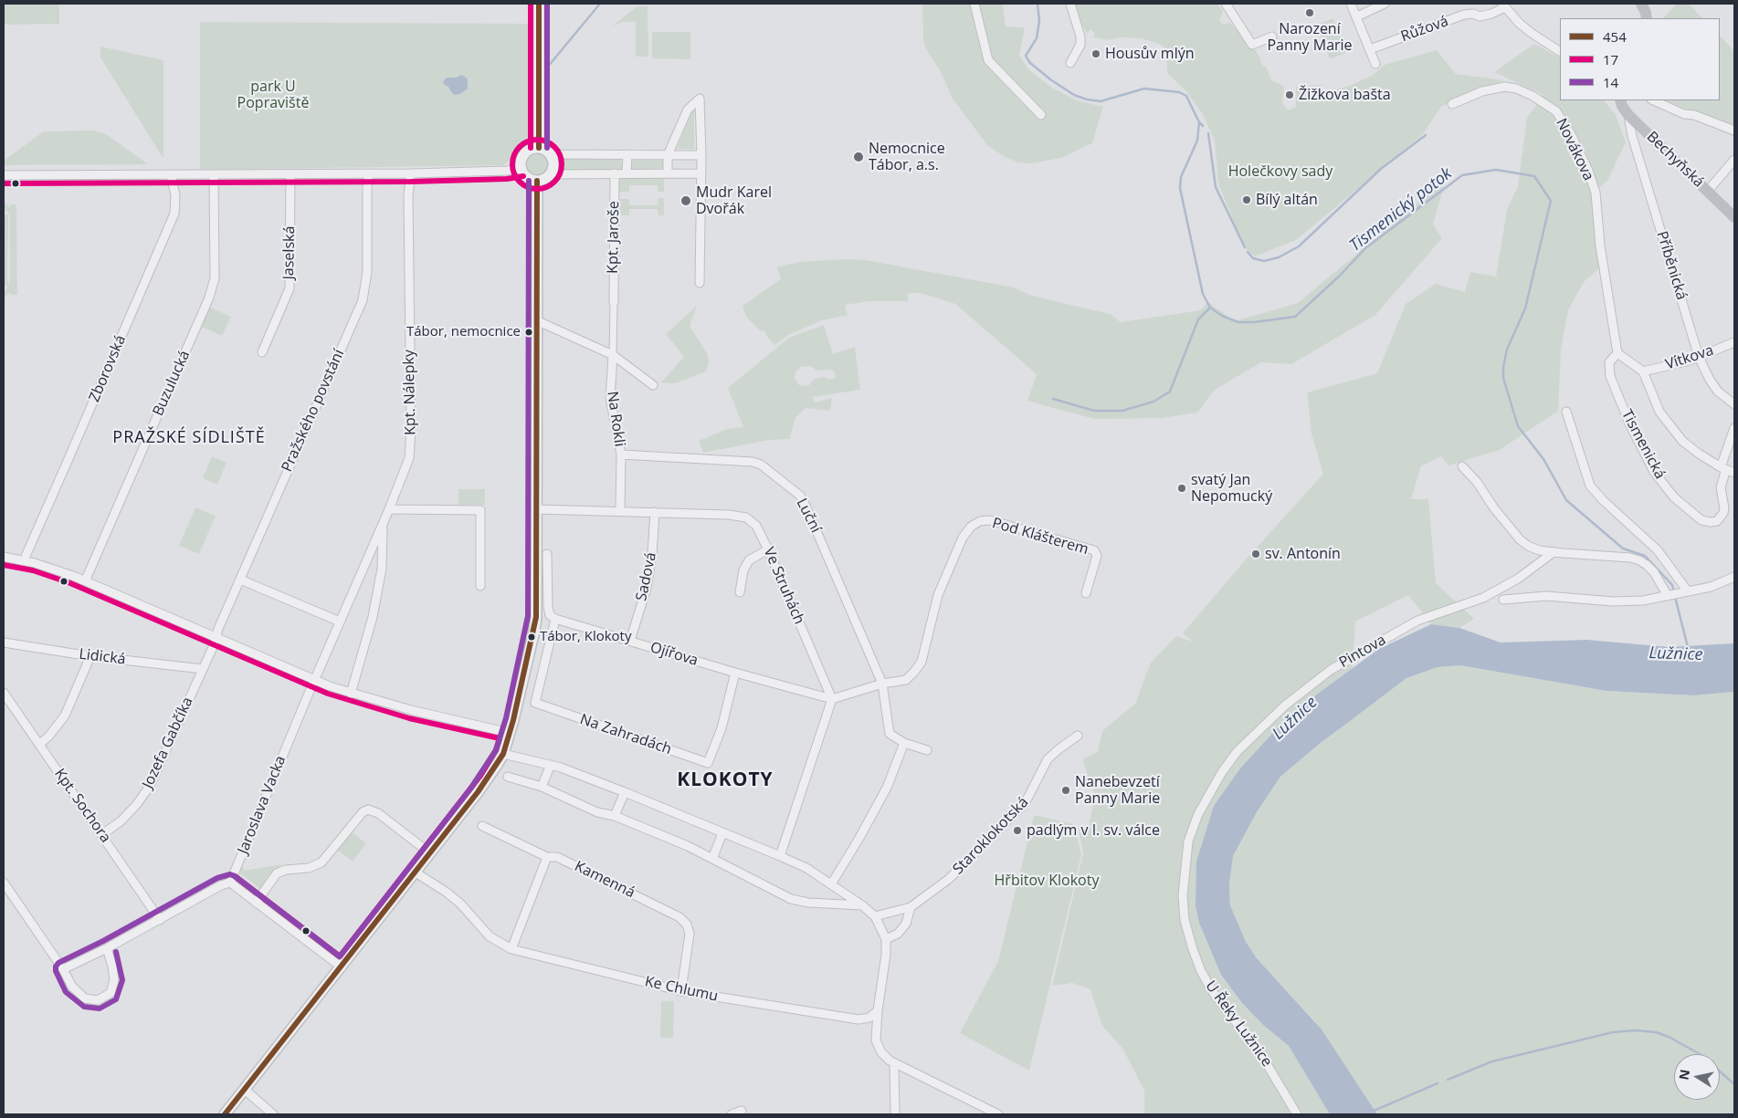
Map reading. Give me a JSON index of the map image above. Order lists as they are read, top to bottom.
{
  "streets": {
    "main road": ["Bechyňská"],
    "street": [
      "Růžová",
      "Novákova",
      "Kpt. Jaroše",
      "Jaselská",
      "Příběnická",
      "Vítkova",
      "Zborovská",
      "Buzulucká",
      "Kpt. Nálepky",
      "Pražského povstání",
      "Na Rokli",
      "Tismenická",
      "Luční",
      "Pod Klášterem",
      "Sadová",
      "Ve Struhách",
      "Pintova",
      "Ojířova",
      "Lidická",
      "Na Zahradách",
      "Jozefa Gabčíka",
      "Jaroslava Vacka",
      "Kpt. Sochora",
      "Staroklokotská",
      "Kamenná",
      "Ke Chlumu",
      "U Řeky Lužnice"
    ]
  },
  "crossings": [
    ["Novákova", "Tismenická"],
    ["Bechyňská", "Příběnická"],
    ["Příběnická", "Vítkova"],
    ["Kpt. Nálepky", "Jaroslava Vacka"],
    ["Pražského povstání", "Jozefa Gabčíka"],
    ["Na Rokli", "Luční"],
    ["Na Rokli", "Ve Struhách"],
    ["Luční", "Pod Klášterem"],
    ["Pod Klášterem", "Ve Struhách"],
    ["Pod Klášterem", "Ojířova"],
    ["Sadová", "Ve Struhách"],
    ["Sadová", "Ojířova"],
    ["Ve Struhách", "Ojířova"],
    ["Pintova", "U Řeky Lužnice"],
    ["Ojířova", "Na Zahradách"],
    ["Lidická", "Jozefa Gabčíka"],
    ["Jozefa Gabčíka", "Kpt. Sochora"],
    ["Kamenná", "Ke Chlumu"]
  ],
  "districts": ["PRAŽSKÉ SÍDLIŠTĚ", "KLOKOTY"],
  "water": ["Tismenický potok", "Lužnice"],
  "parks": ["park U Popraviště", "Holečkovy sady", "Hřbitov Klokoty"],
  "places": [
    "Narození Panny Marie",
    "Housův mlýn",
    "Žižkova bašta",
    "Nemocnice Tábor, a.s.",
    "Bílý altán",
    "Mudr Karel Dvořák",
    "Tábor, nemocnice",
    "svatý Jan Nepomucký",
    "sv. Antonín",
    "Tábor, Klokoty",
    "Nanebevzetí Panny Marie",
    "padlým v I. sv. válce"
  ],
  "lines": ["transit line 454", "transit line 17", "transit line 14"],
  "legend": ["454", "17", "14"],
  "north": "left"
}
